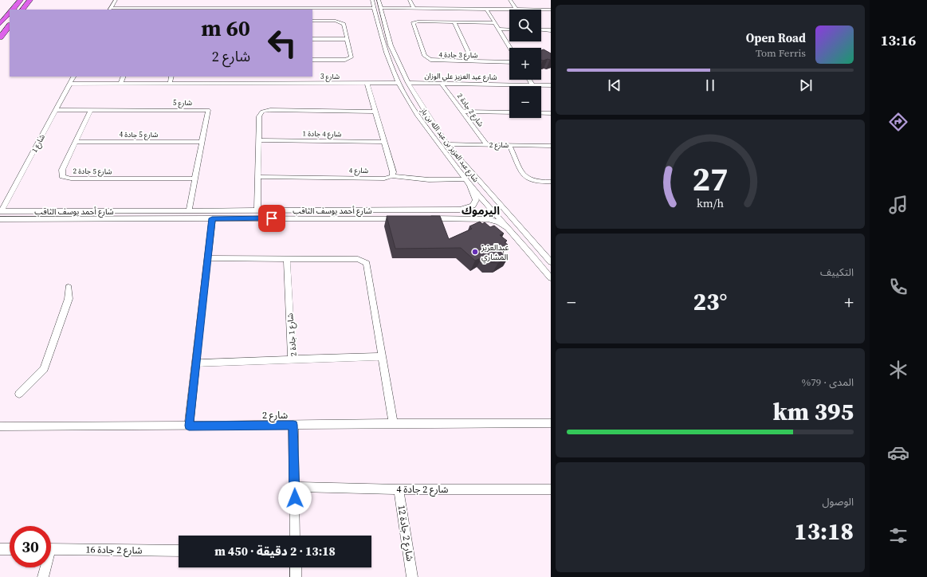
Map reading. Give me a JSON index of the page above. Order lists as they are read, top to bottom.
{
  "streets": {
    "street": [
      "شارع 3 جادة 4",
      "شارع 3",
      "شارع عبد العزيز علي الوزان",
      "شارع 5",
      "شارع 2 جادة 2",
      "شارع 4 جادة 1",
      "شارع 5 جادة 4",
      "شارع 1",
      "شارع عبد العزيز بن عبد الله بن باز",
      "شارع 2",
      "شارع 4",
      "شارع 5 جادة 2",
      "شارع أحمد يوسف الثاقب",
      "شارع 1 جادة 2",
      "شارع 2 جادة 4",
      "شارع 2 جادة 12",
      "شارع 2 جادة 16"
    ]
  },
  "crossings": [
    ["شارع 3", "شارع 1"],
    ["شارع 3", "شارع عبد العزيز بن عبد الله بن باز"],
    ["شارع عبد العزيز علي الوزان", "شارع 2 جادة 2"],
    ["شارع عبد العزيز علي الوزان", "شارع عبد العزيز بن عبد الله بن باز"],
    ["شارع 5", "شارع 5 جادة 4"],
    ["شارع 5", "شارع 1"],
    ["شارع 5", "شارع 5 جادة 2"],
    ["شارع 5", "شارع أحمد يوسف الثاقب"],
    ["شارع 2 جادة 2", "شارع 2"],
    ["شارع 5 جادة 4", "شارع 5 جادة 2"],
    ["شارع 1", "شارع أحمد يوسف الثاقب"],
    ["شارع عبد العزيز بن عبد الله بن باز", "شارع 2"],
    ["شارع عبد العزيز بن عبد الله بن باز", "شارع 4"],
    ["شارع عبد العزيز بن عبد الله بن باز", "شارع أحمد يوسف الثاقب"],
    ["شارع 4", "شارع أحمد يوسف الثاقب"],
    ["شارع 2 جادة 4", "شارع 2 جادة 12"]
  ],
  "districts": ["اليرموك"],
  "places": ["عبدالعزيز المشاري"],
  "page": {
    "tabs": "13:16",
    "map_buttons": ["+", "−"],
    "turn": ["60 m", "شارع 2"],
    "song": ["Open Road", "Tom Ferris"],
    "tile": [
      "التكييف",
      ["المدى · 79%", "395 km"],
      ["الوصول", "13:18"]
    ],
    "heat": ["−", "23°", "+"],
    "limit": "30",
    "trip": "13:18 · 2 دقيقة · 450 m",
    "gauge": ["27", "km/h"]
  }
}
